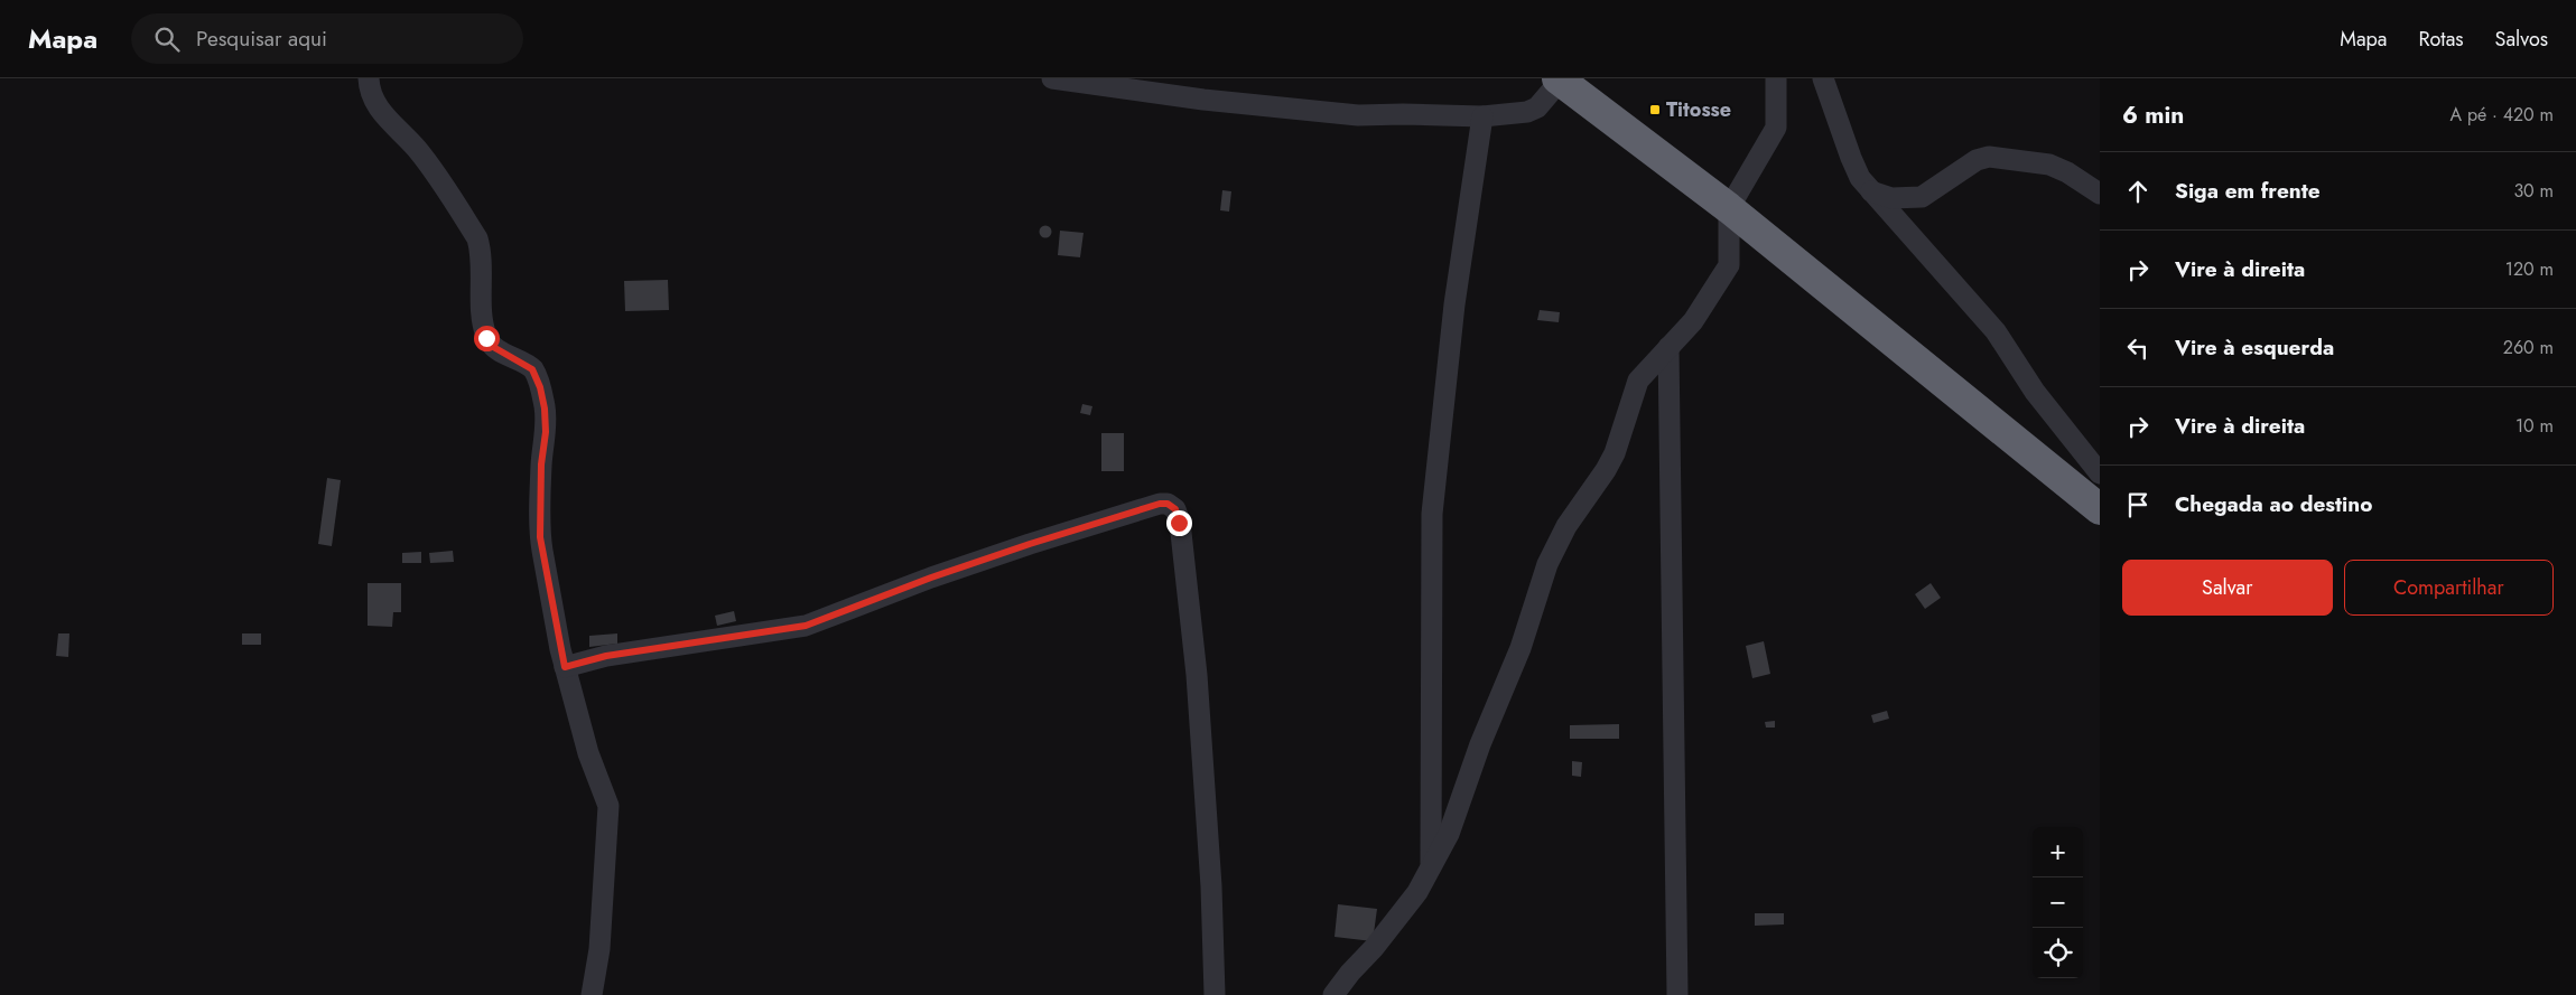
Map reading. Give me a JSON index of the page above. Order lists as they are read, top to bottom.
{
  "places": {
    "transit": ["Titosse"]
  },
  "page": {
    "header": "Mapa",
    "search": "Pesquisar aqui",
    "nav": ["Mapa", "Rotas", "Salvos"],
    "heading": ["6 min", "A pé · 420 m"],
    "list": [
      ["Siga em frente", "30 m"],
      ["Vire à direita", "120 m"],
      ["Vire à esquerda", "260 m"],
      ["Vire à direita", "10 m"],
      "Chegada ao destino"
    ],
    "buttons": ["Salvar", "Compartilhar"],
    "map_buttons": ["+", "−"]
  }
}
